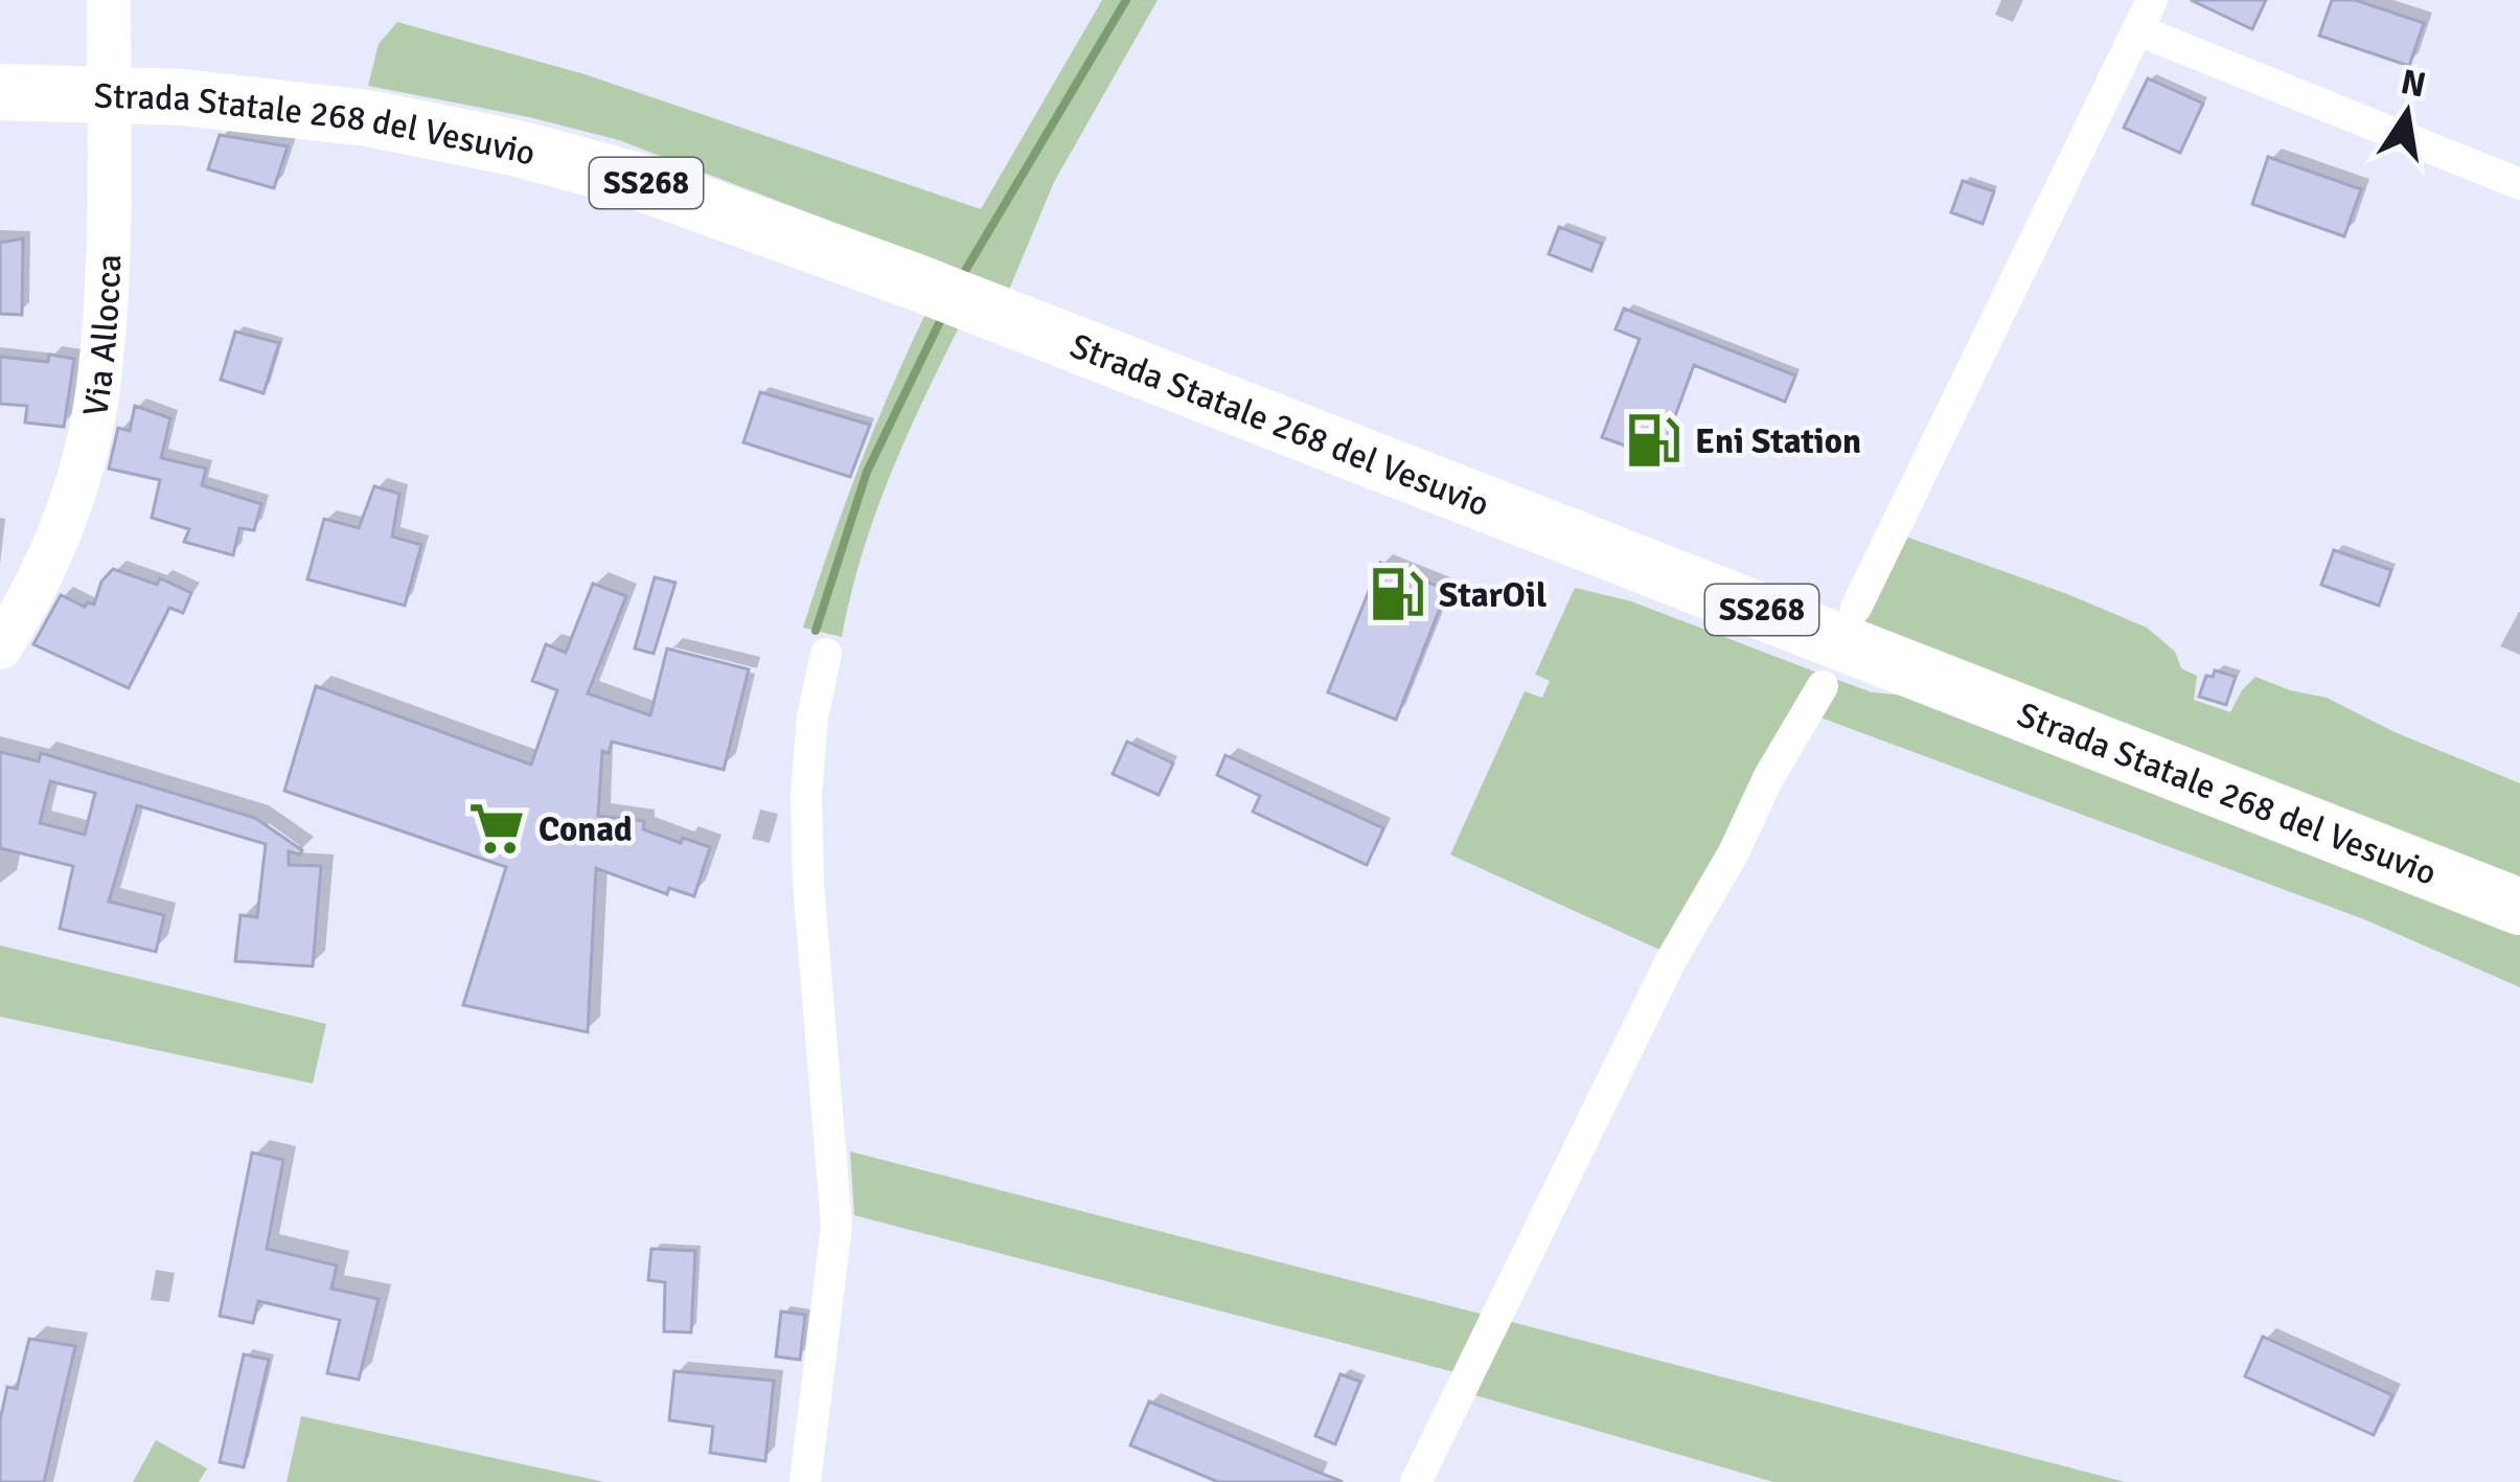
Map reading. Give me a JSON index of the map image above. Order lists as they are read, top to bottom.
{
  "streets": {
    "highway": ["Strada Statale 268 del Vesuvio", "SS268"],
    "street": ["Via Allocca"]
  },
  "places": {
    "fuel station": ["Eni Station", "StarOil"],
    "supermarket": ["Conad"]
  },
  "north": "top"
}
